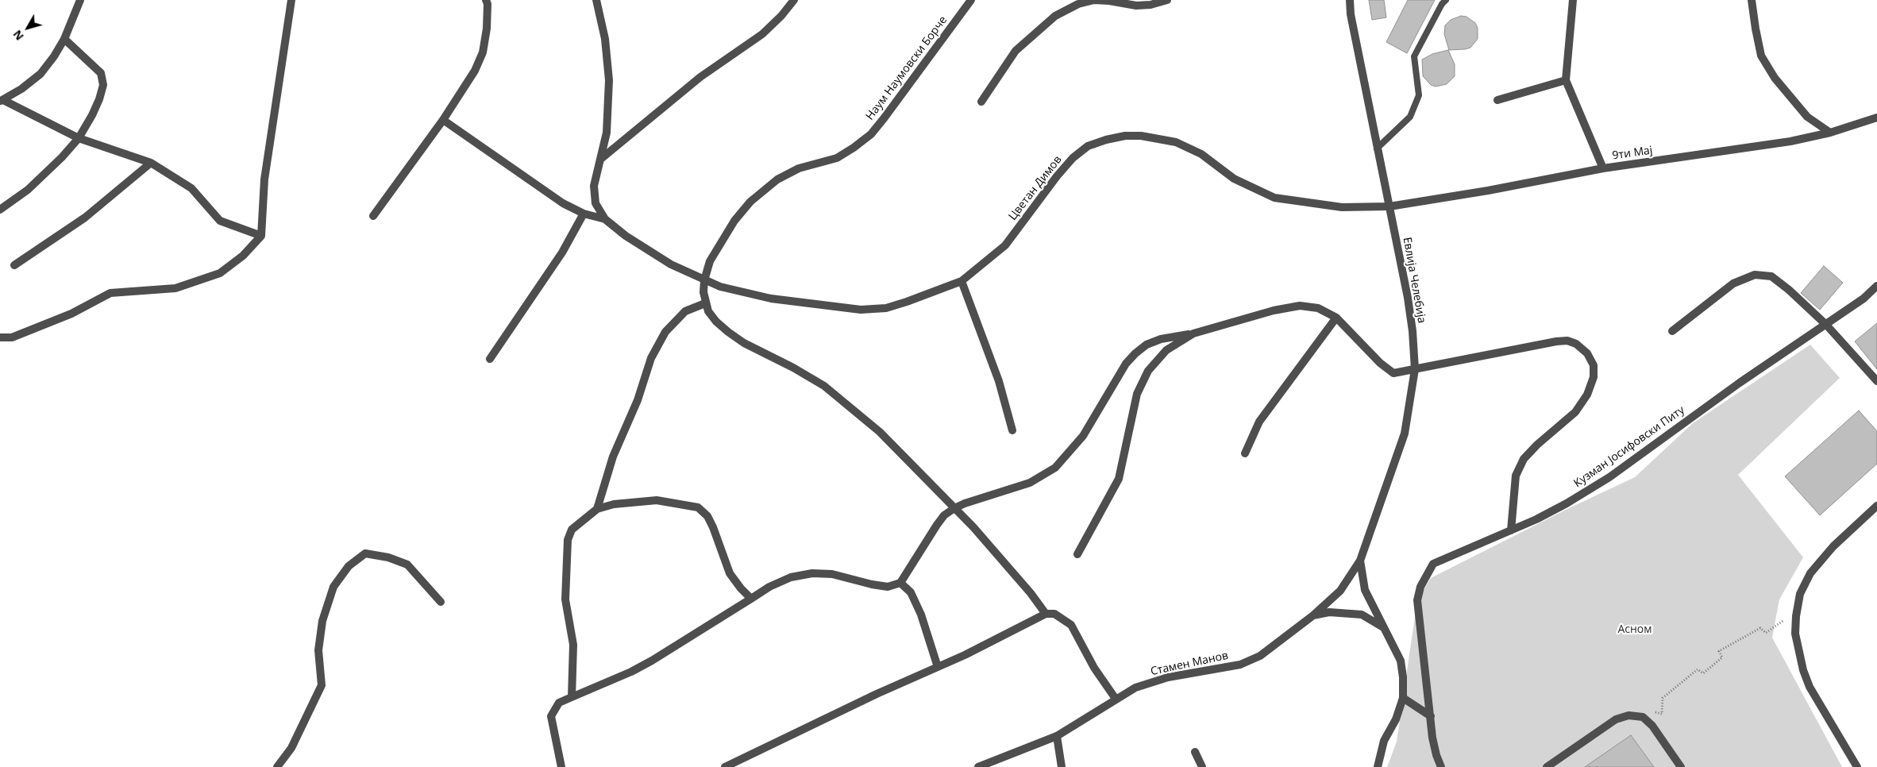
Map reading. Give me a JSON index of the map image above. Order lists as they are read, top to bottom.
{
  "streets": {
    "street": [
      "Наум Наумовски Борче",
      "9ти Мај",
      "Цветан Димов",
      "Евлија Челебија",
      "Кузман Јосифовски Питу",
      "Стамен Манов"
    ]
  },
  "crossings": [
    ["Наум Наумовски Борче", "Цветан Димов"],
    ["9ти Мај", "Цветан Димов"],
    ["9ти Мај", "Евлија Челебија"],
    ["Цветан Димов", "Евлија Челебија"],
    ["Евлија Челебија", "Стамен Манов"]
  ],
  "parks": ["Асном"],
  "north": "bottom left"
}
